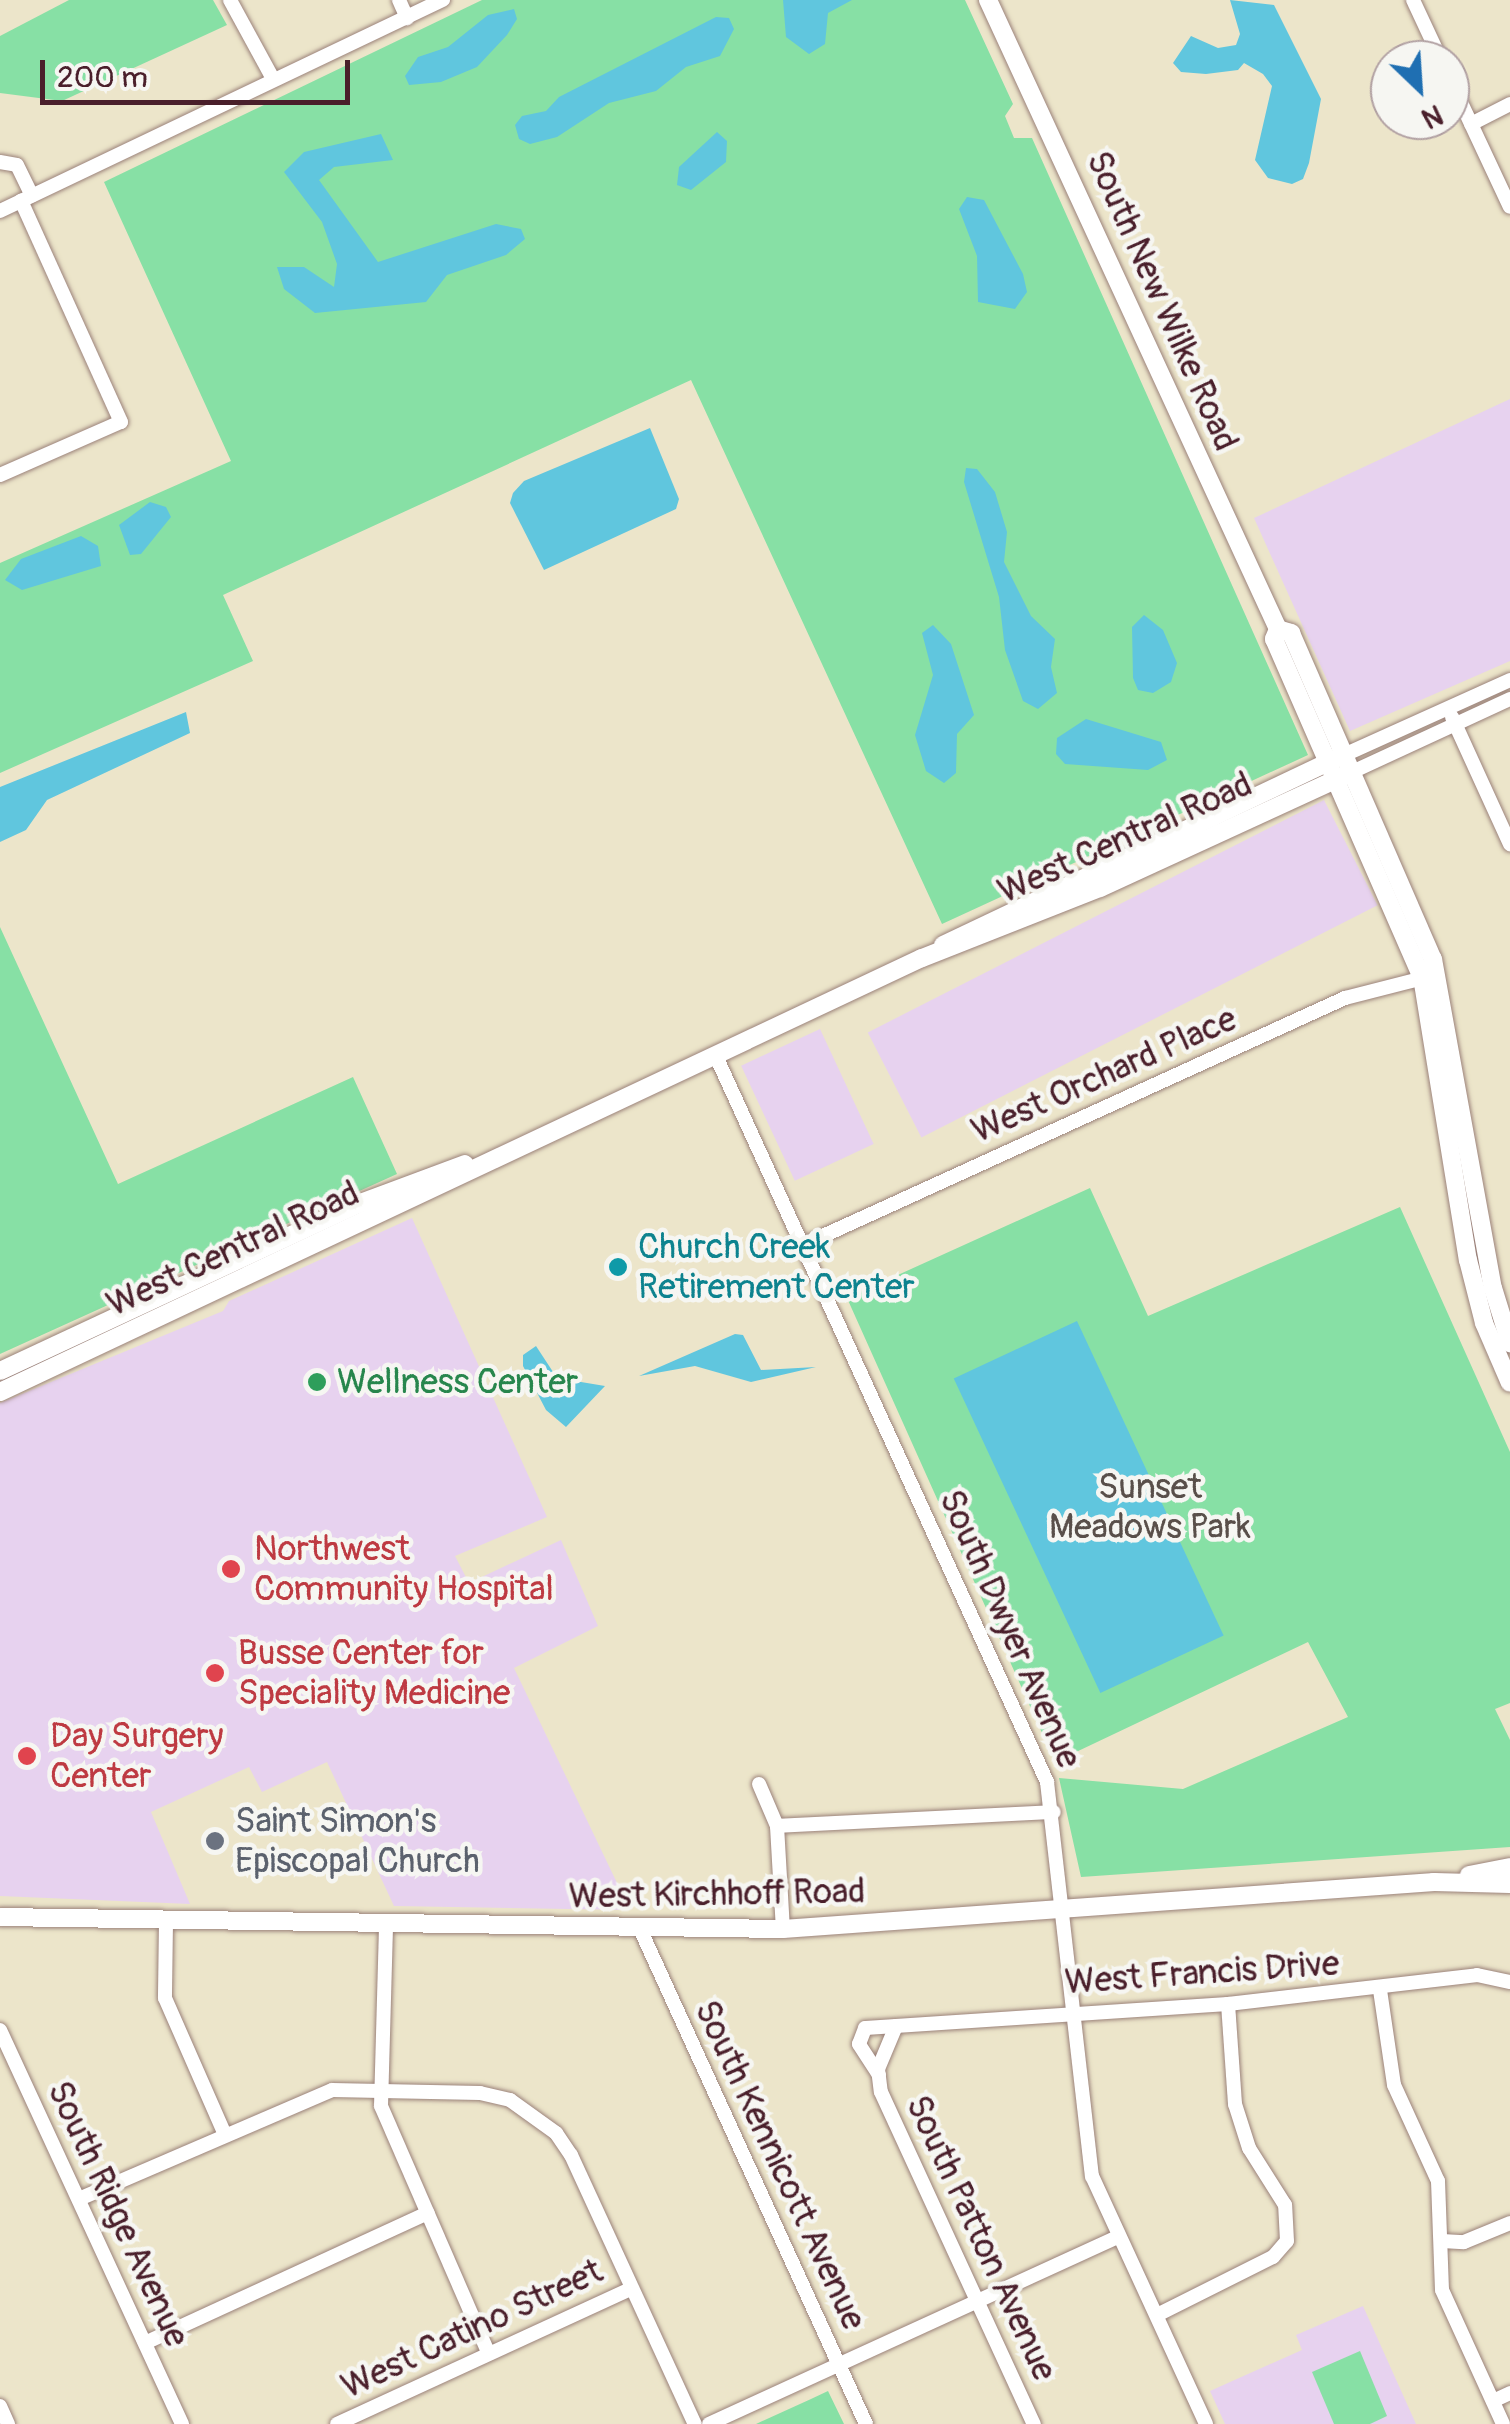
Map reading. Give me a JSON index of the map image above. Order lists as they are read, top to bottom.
{
  "streets": {
    "main road": ["South New Wilke Road", "West Central Road", "West Kirchhoff Road"],
    "street": [
      "West Orchard Place",
      "South Dwyer Avenue",
      "West Francis Drive",
      "South Kennicott Avenue",
      "South Ridge Avenue",
      "South Patton Avenue",
      "West Catino Street"
    ]
  },
  "crossings": [
    ["South New Wilke Road", "West Central Road"],
    ["South New Wilke Road", "West Orchard Place"],
    ["West Central Road", "South Dwyer Avenue"],
    ["West Orchard Place", "South Dwyer Avenue"],
    ["South Dwyer Avenue", "West Kirchhoff Road"],
    ["South Dwyer Avenue", "West Francis Drive"],
    ["West Kirchhoff Road", "South Kennicott Avenue"],
    ["West Francis Drive", "South Patton Avenue"]
  ],
  "parks": ["Sunset Meadows Park"],
  "places": [
    "Church Creek Retirement Center",
    "Wellness Center",
    "Northwest Community Hospital",
    "Busse Center for Speciality Medicine",
    "Day Surgery Center",
    "Saint Simon's Episcopal Church"
  ],
  "scale_bar": "200 m",
  "north": "bottom right"
}
